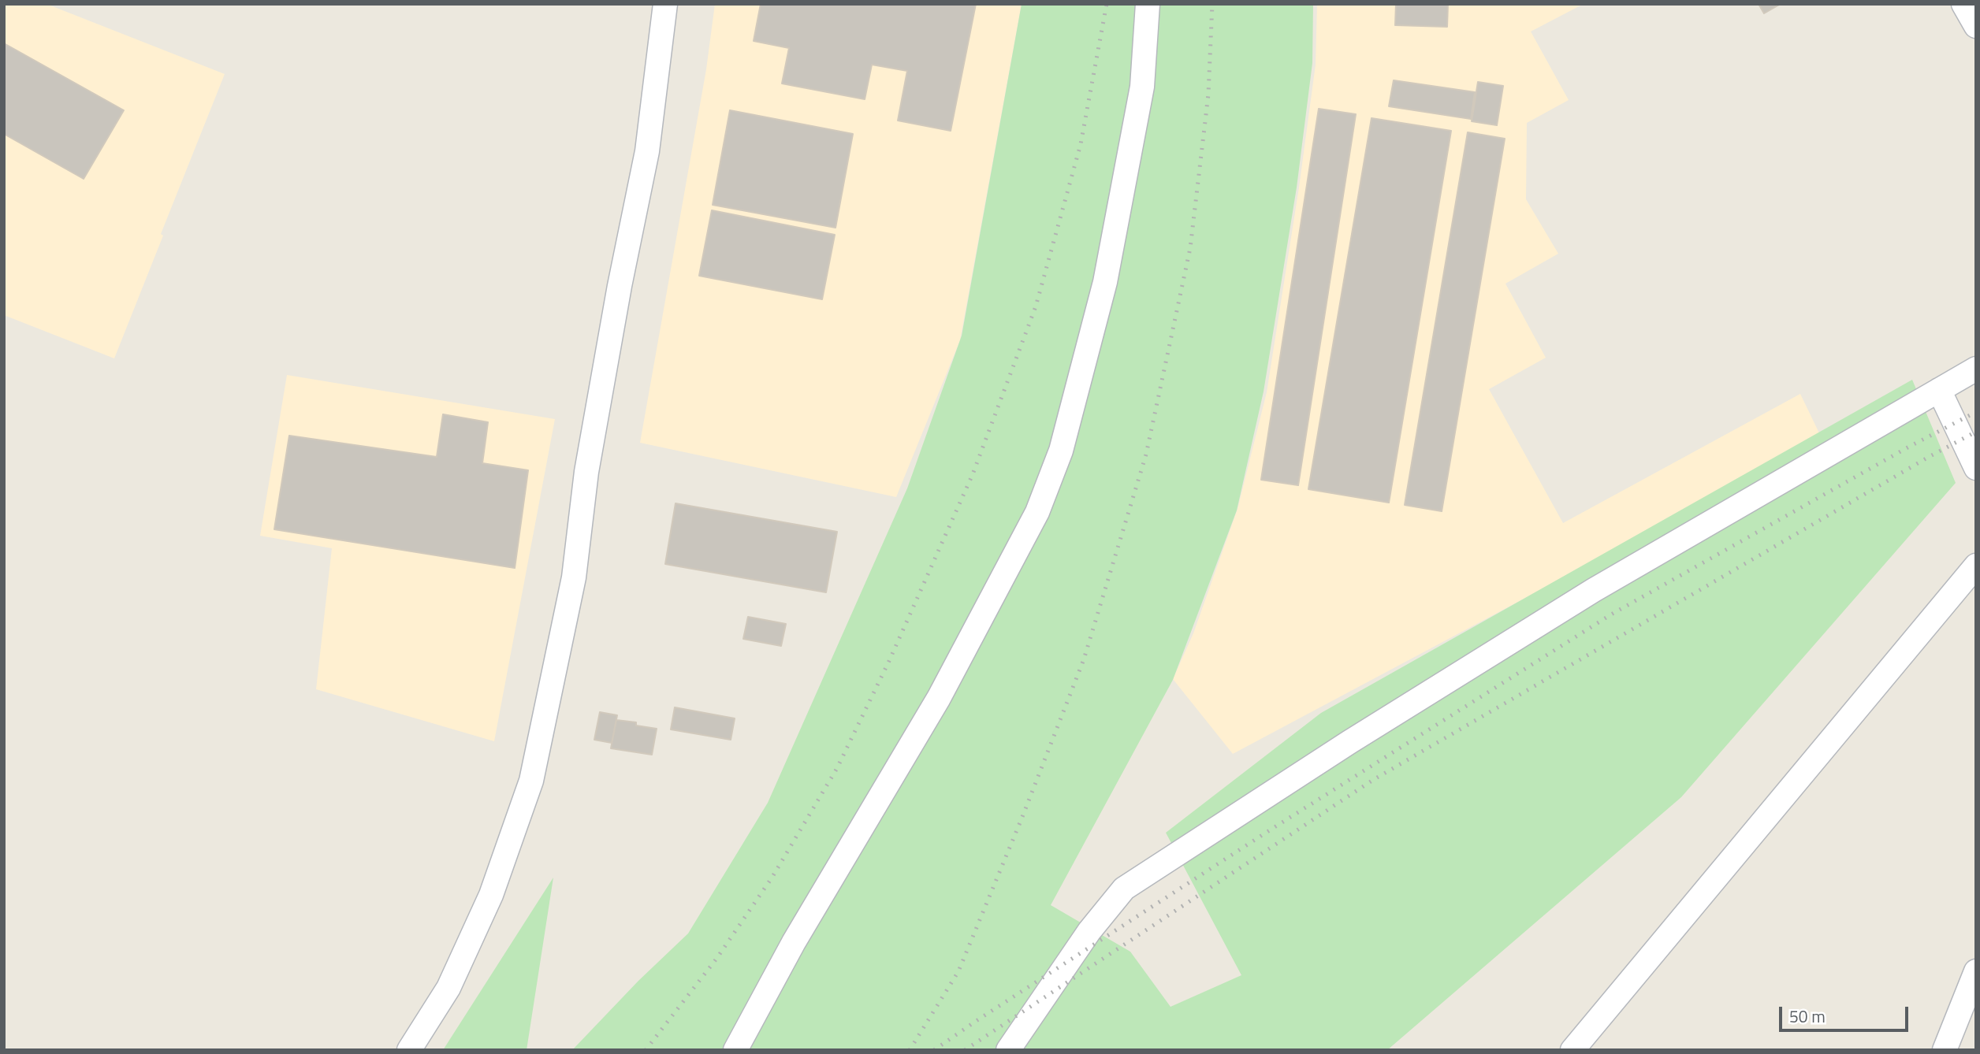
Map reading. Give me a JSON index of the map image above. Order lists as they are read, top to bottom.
{
  "scale_bar": "50 m"
}
